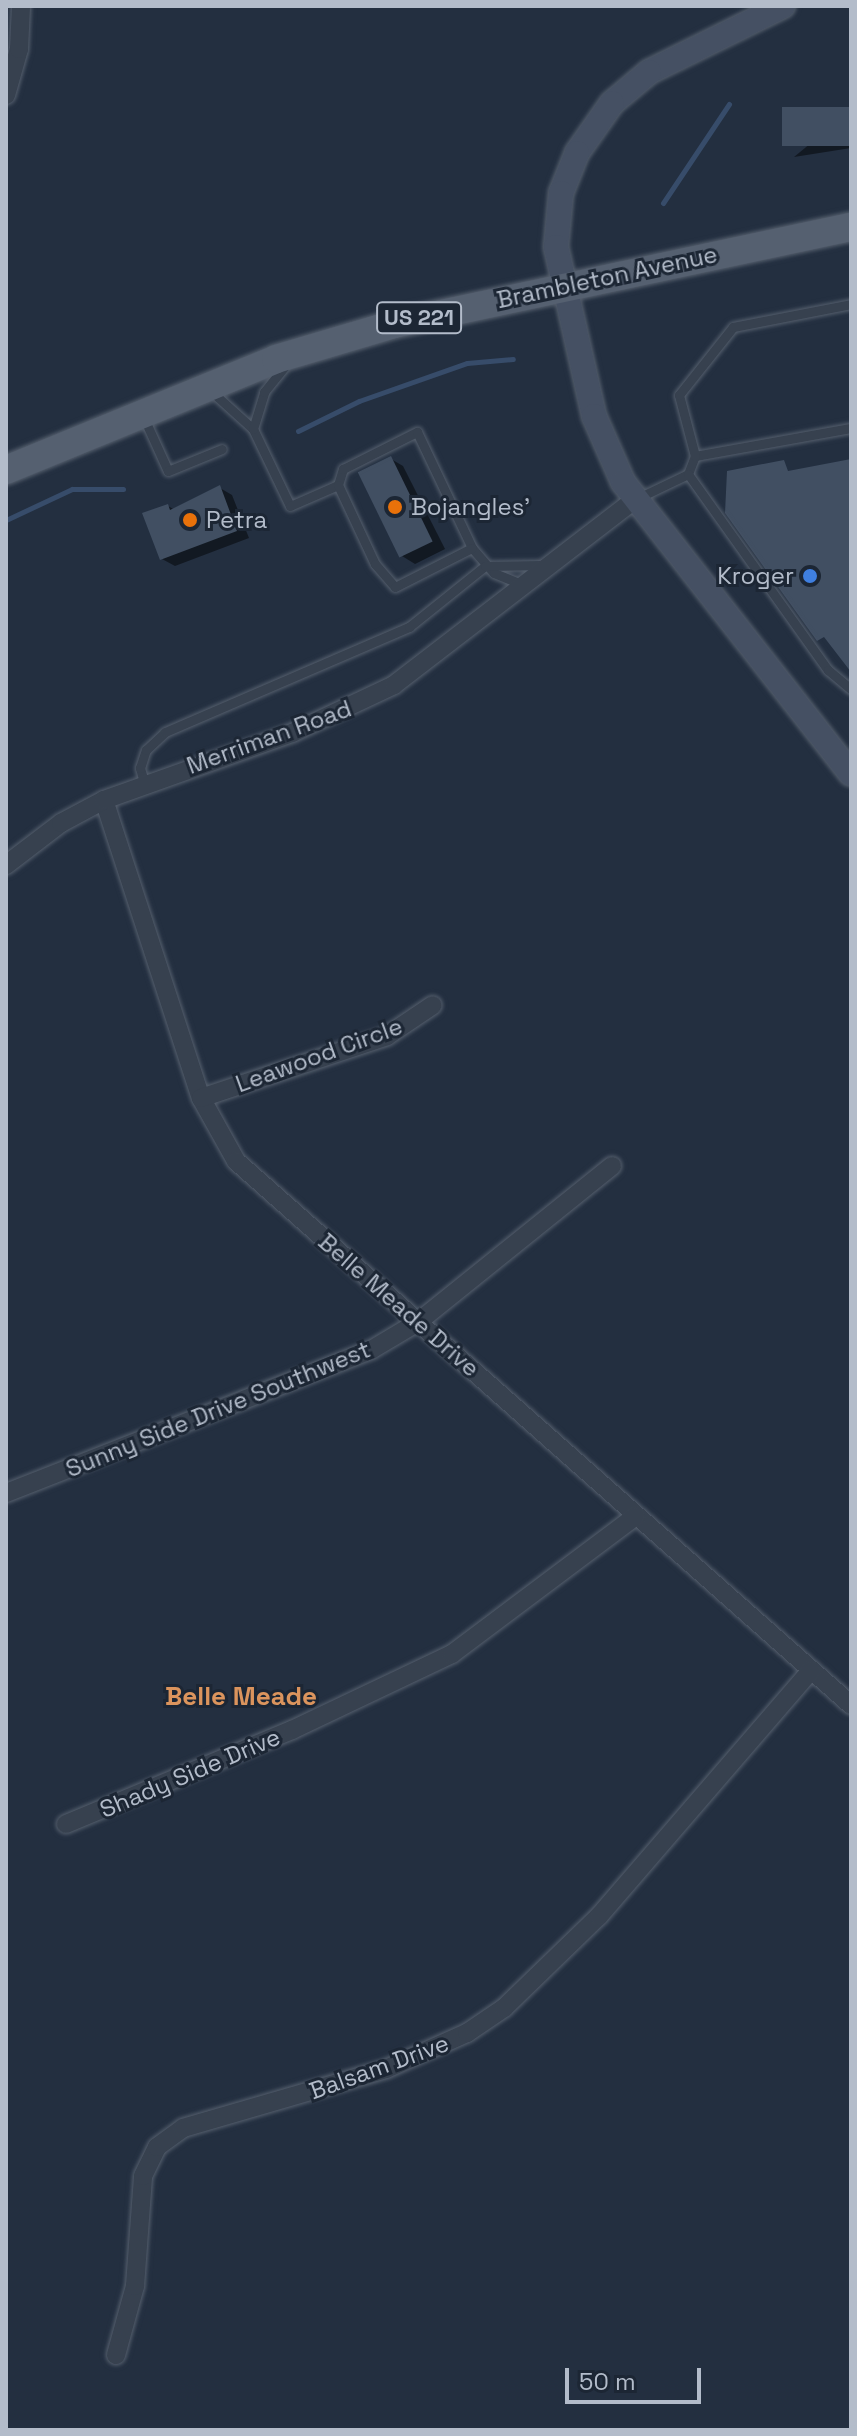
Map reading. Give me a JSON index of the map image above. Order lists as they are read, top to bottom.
{
  "streets": {
    "main road": ["Brambleton Avenue", "US 221"],
    "street": [
      "Merriman Road",
      "Leawood Circle",
      "Belle Meade Drive",
      "Sunny Side Drive Southwest",
      "Shady Side Drive",
      "Balsam Drive"
    ]
  },
  "crossings": [
    ["Merriman Road", "Belle Meade Drive"],
    ["Leawood Circle", "Belle Meade Drive"],
    ["Belle Meade Drive", "Sunny Side Drive Southwest"],
    ["Belle Meade Drive", "Shady Side Drive"],
    ["Belle Meade Drive", "Balsam Drive"]
  ],
  "districts": ["Belle Meade"],
  "places": ["Bojangles'", "Petra", "Kroger"],
  "scale_bar": "50 m"
}
